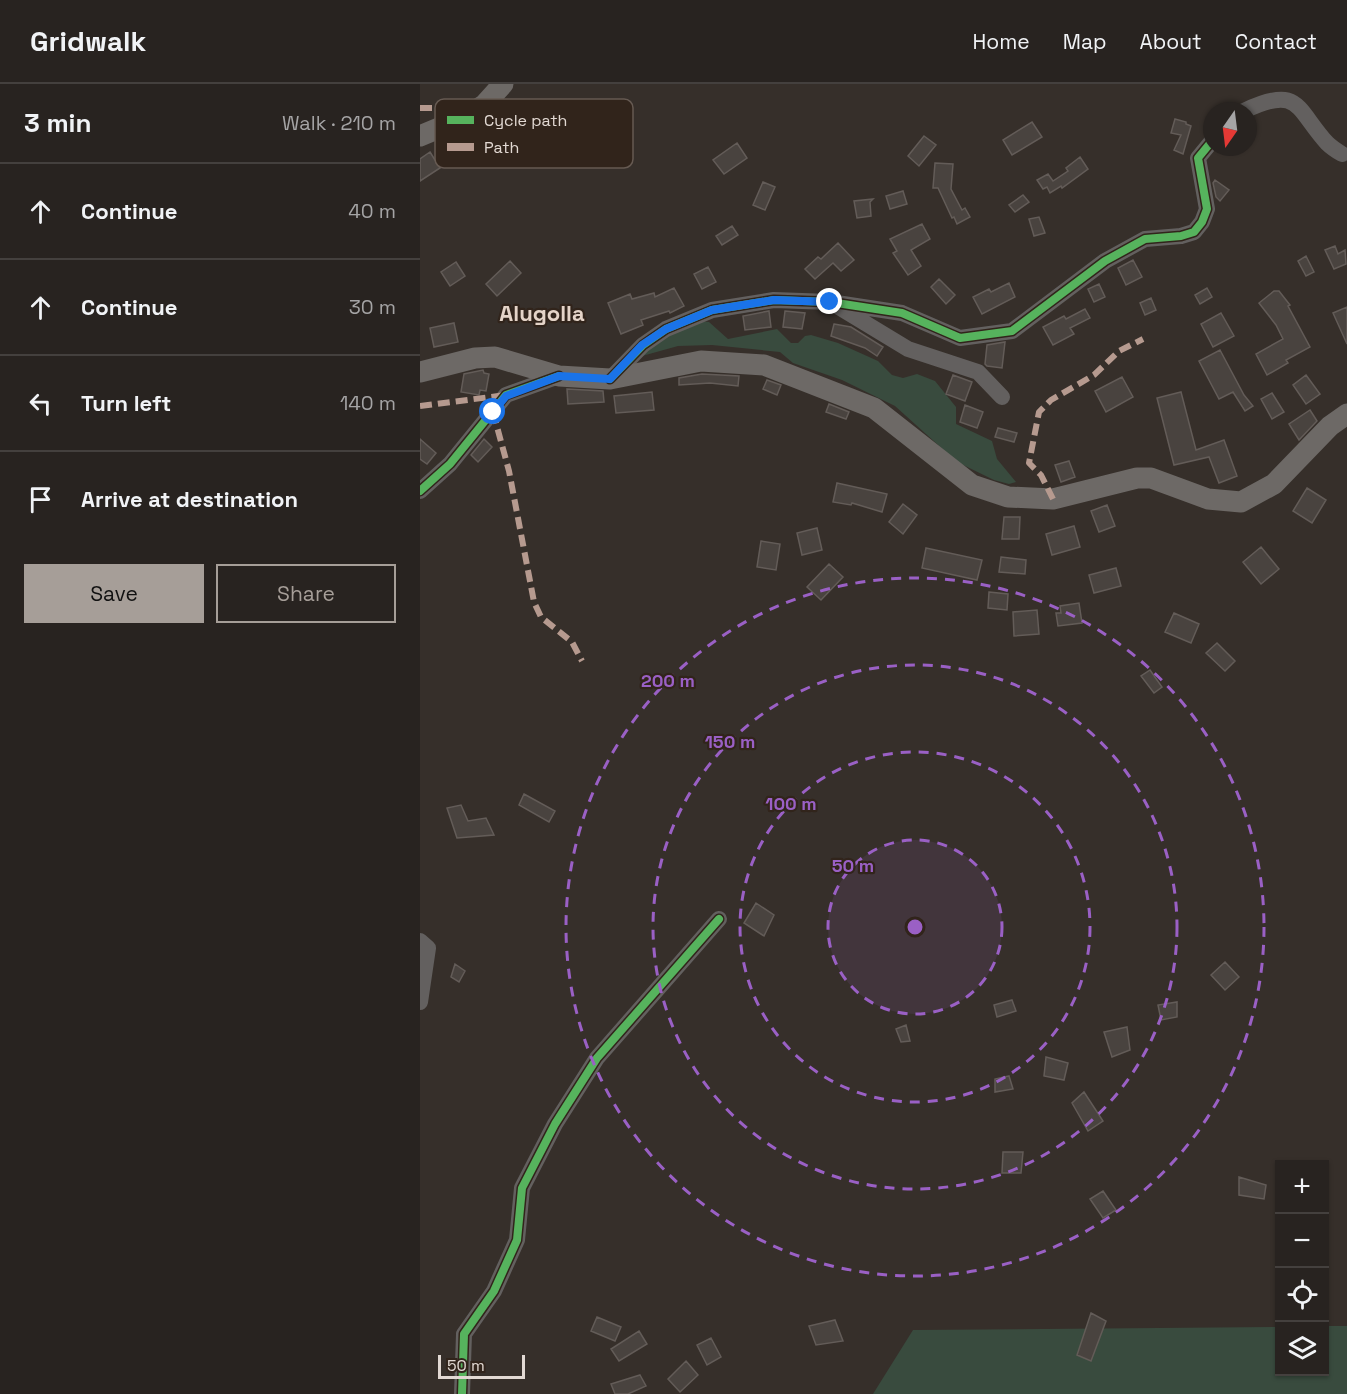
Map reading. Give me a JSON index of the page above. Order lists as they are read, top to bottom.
{
  "districts": ["Alugolla"],
  "legend": ["Cycle path", "Path"],
  "scale_bar": "50 m",
  "north": "bottom",
  "page": {
    "header": "Gridwalk",
    "nav": [
      "Home",
      "Map",
      "About",
      "Contact"
    ],
    "heading": ["3 min", "Walk · 210 m"],
    "list": [
      ["Continue", "40 m"],
      ["Continue", "30 m"],
      ["Turn left", "140 m"],
      "Arrive at destination"
    ],
    "buttons": ["Save", "Share"],
    "map_buttons": ["+", "−"],
    "scale": "50 m"
  },
  "rings": [
    "200 m",
    "150 m",
    "100 m",
    "50 m"
  ]
}
